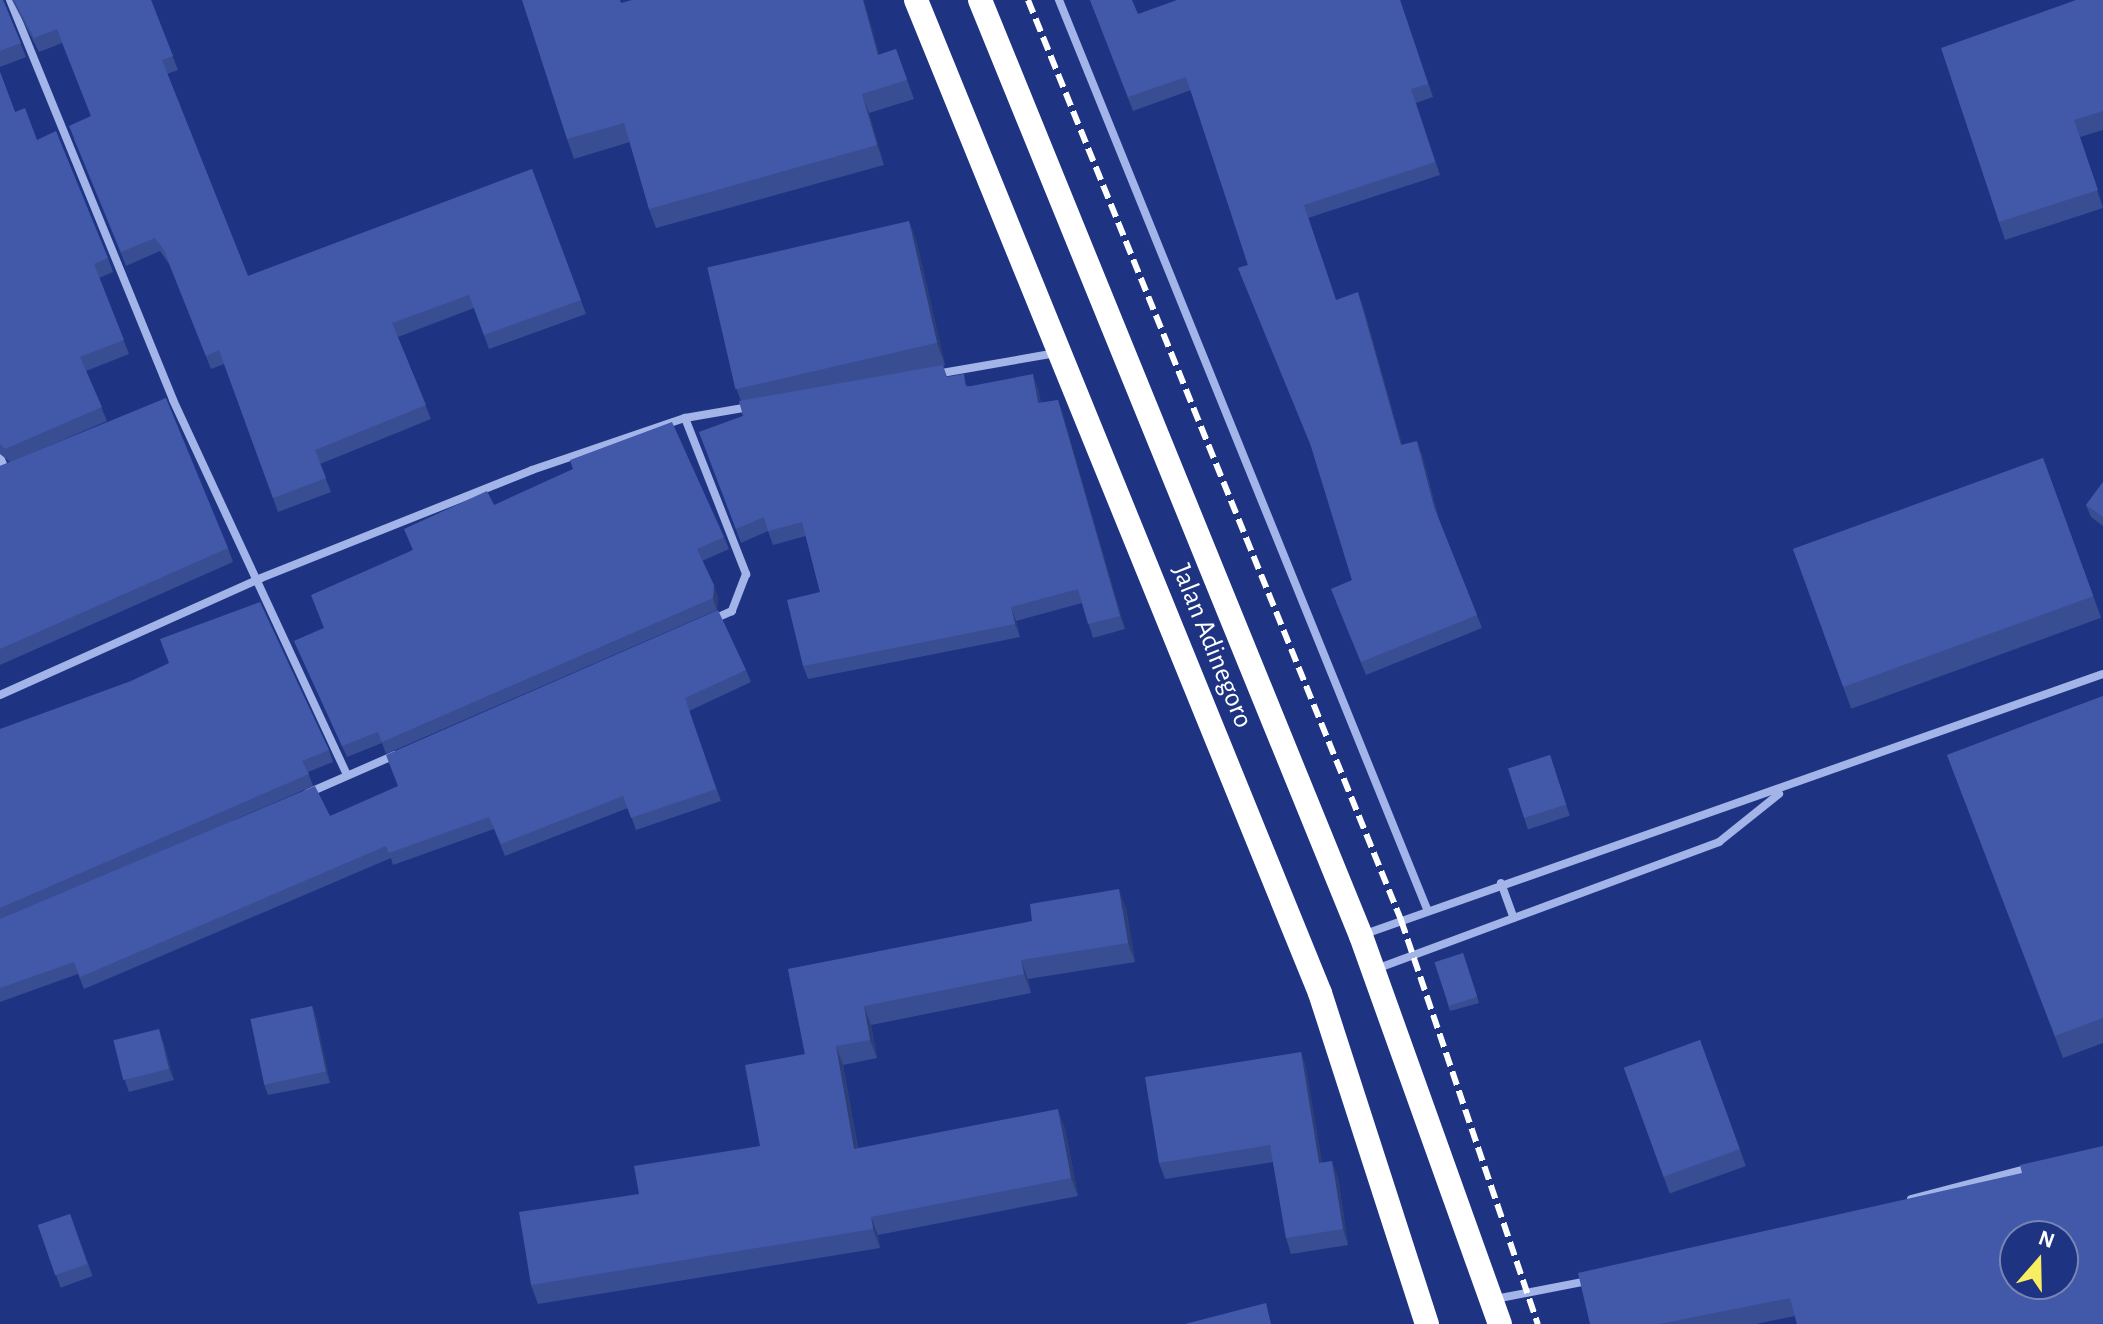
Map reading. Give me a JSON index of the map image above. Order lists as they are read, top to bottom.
{
  "streets": {
    "highway": ["Jalan Adinegoro"]
  },
  "north": "top"
}
